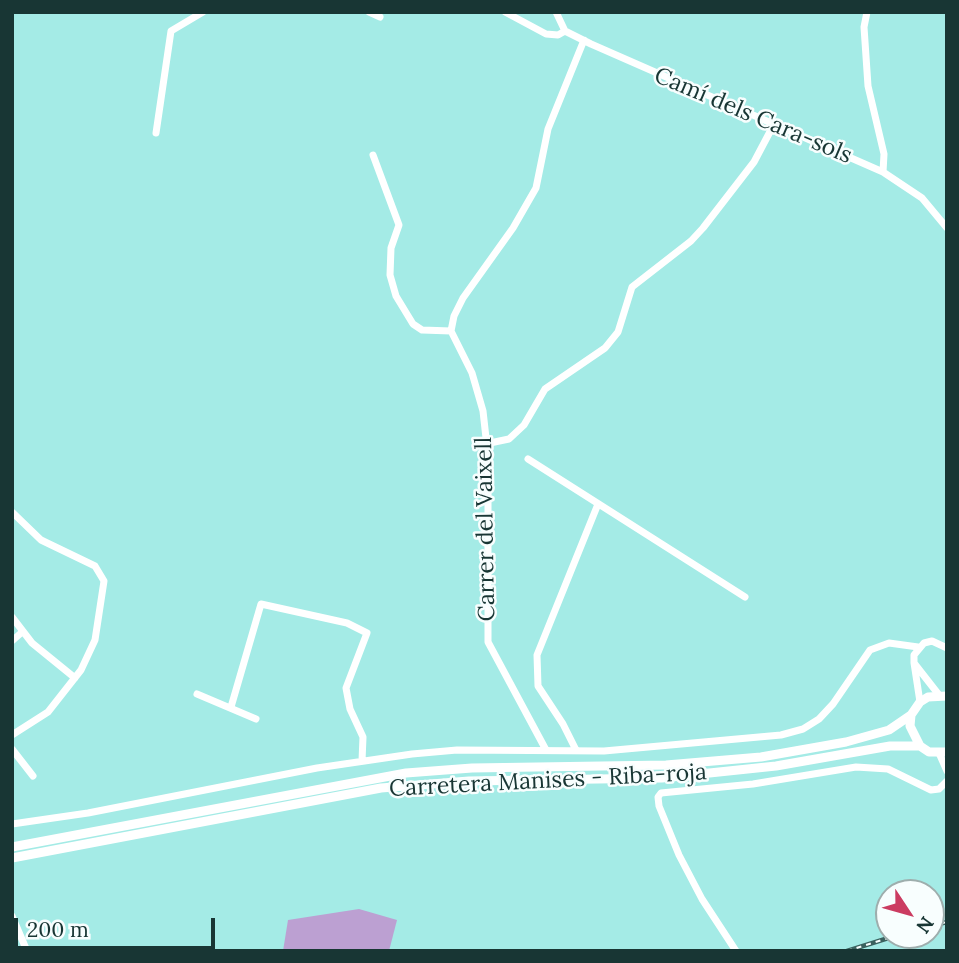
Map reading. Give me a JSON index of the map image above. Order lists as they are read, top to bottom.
{
  "streets": {
    "main road": ["Carretera Manises - Riba-roja"],
    "street": ["Camí dels Cara-sols", "Carrer del Vaixell"]
  },
  "scale_bar": "200 m",
  "north": "bottom right"
}
